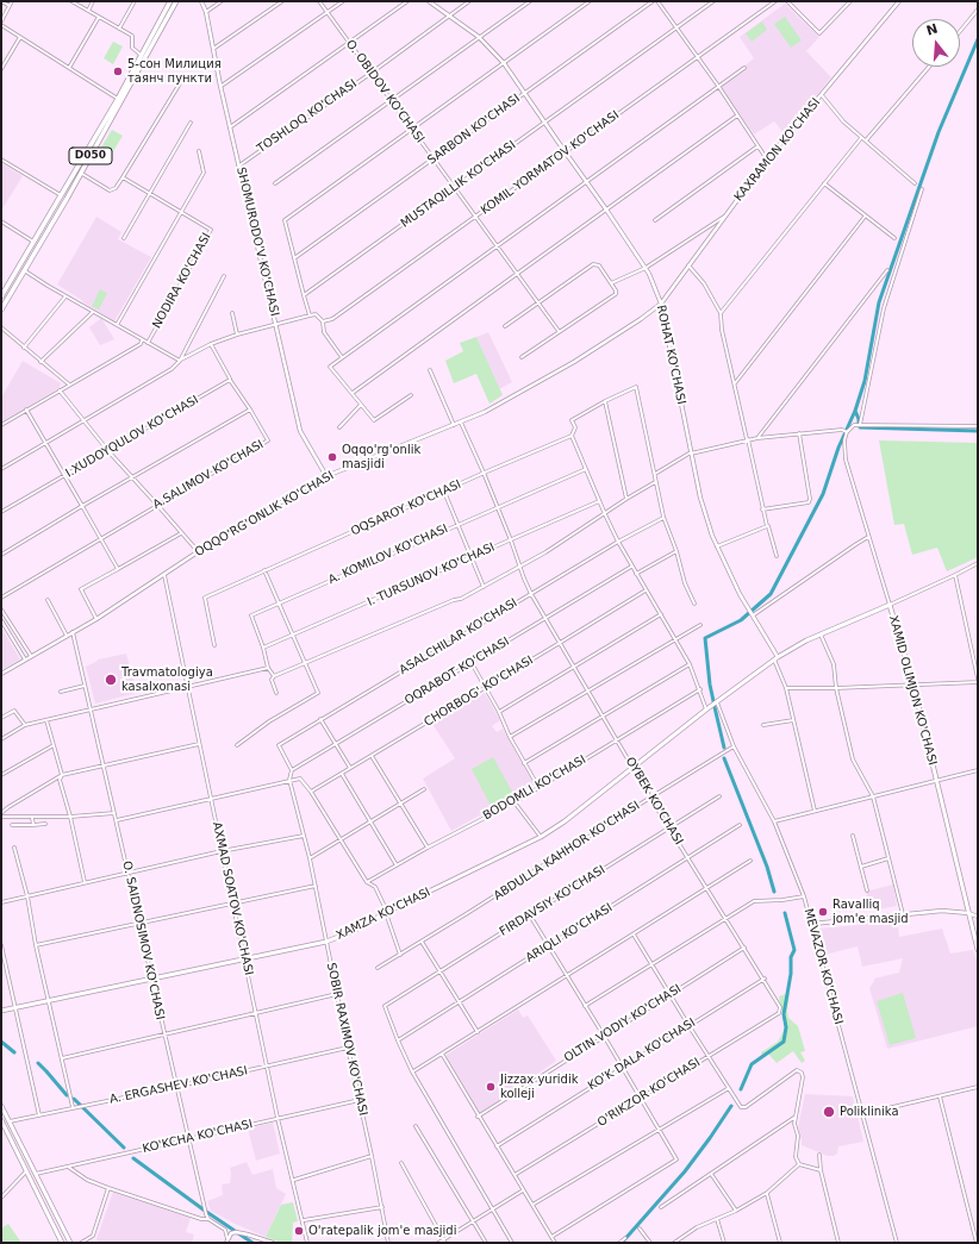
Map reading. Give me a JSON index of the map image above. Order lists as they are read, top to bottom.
{
  "streets": {
    "main road": ["D050", "XAMID OLIMJON KO'CHASI", "XAMZA KO'CHASI"],
    "street": [
      "O. OBIDOV KO'CHASI",
      "TOSHLOQ KO'CHASI",
      "SARBON KO'CHASI",
      "KAXRAMON KO'CHASI",
      "KOMIL YORMATOV KO'CHASI",
      "MUSTAQILLIK KO'CHASI",
      "SHOMURODO'V KO'CHASI",
      "NODIRA KO'CHASI",
      "ROHAT KO'CHASI",
      "I.XUDOYQULOV KO'CHASI",
      "A.SALIMOV KO'CHASI",
      "OQSAROY KO'CHASI",
      "OQQO'RG'ONLIK KO'CHASI",
      "A. KOMILOV KO'CHASI",
      "I. TURSUNOV KO'CHASI",
      "ASALCHILAR KO'CHASI",
      "OQRABOT KO'CHASI",
      "CHORBOG' KO'CHASI",
      "BODOMLI KO'CHASI",
      "OYBEK KO'CHASI",
      "ABDULLA KAHHOR KO'CHASI",
      "AXMAD SOATOV KO'CHASI",
      "FIRDAVSIY KO'CHASI",
      "ARIQLI KO'CHASI",
      "O. SAIDNOSIMOV KO'CHASI",
      "MEVAZOR KO'CHASI",
      "OLTIN VODIY KO'CHASI",
      "SOBIR RAXIMOV KO'CHASI",
      "KO'K DALA KO'CHASI",
      "A. ERGASHEV KO'CHASI",
      "O'RIKZOR KO'CHASI",
      "KO'KCHA KO'CHASI"
    ]
  },
  "crossings": [
    ["O. OBIDOV KO'CHASI", "TOSHLOQ KO'CHASI"],
    ["O. OBIDOV KO'CHASI", "SARBON KO'CHASI"],
    ["O. OBIDOV KO'CHASI", "KOMIL YORMATOV KO'CHASI"],
    ["O. OBIDOV KO'CHASI", "MUSTAQILLIK KO'CHASI"],
    ["TOSHLOQ KO'CHASI", "SHOMURODO'V KO'CHASI"],
    ["TOSHLOQ KO'CHASI", "ROHAT KO'CHASI"],
    ["SARBON KO'CHASI", "ROHAT KO'CHASI"],
    ["KAXRAMON KO'CHASI", "ROHAT KO'CHASI"],
    ["KAXRAMON KO'CHASI", "OQQO'RG'ONLIK KO'CHASI"],
    ["KOMIL YORMATOV KO'CHASI", "ROHAT KO'CHASI"],
    ["MUSTAQILLIK KO'CHASI", "ROHAT KO'CHASI"],
    ["SHOMURODO'V KO'CHASI", "OQQO'RG'ONLIK KO'CHASI"],
    ["ROHAT KO'CHASI", "OQQO'RG'ONLIK KO'CHASI"],
    ["ROHAT KO'CHASI", "XAMZA KO'CHASI"],
    ["OQSAROY KO'CHASI", "OYBEK KO'CHASI"],
    ["OQQO'RG'ONLIK KO'CHASI", "OYBEK KO'CHASI"],
    ["OQQO'RG'ONLIK KO'CHASI", "AXMAD SOATOV KO'CHASI"],
    ["OQQO'RG'ONLIK KO'CHASI", "O. SAIDNOSIMOV KO'CHASI"],
    ["A. KOMILOV KO'CHASI", "I. TURSUNOV KO'CHASI"],
    ["A. KOMILOV KO'CHASI", "OYBEK KO'CHASI"],
    ["I. TURSUNOV KO'CHASI", "OYBEK KO'CHASI"],
    ["ASALCHILAR KO'CHASI", "OQRABOT KO'CHASI"],
    ["ASALCHILAR KO'CHASI", "OYBEK KO'CHASI"],
    ["OQRABOT KO'CHASI", "OYBEK KO'CHASI"],
    ["XAMID OLIMJON KO'CHASI", "XAMZA KO'CHASI"],
    ["CHORBOG' KO'CHASI", "OYBEK KO'CHASI"],
    ["BODOMLI KO'CHASI", "OYBEK KO'CHASI"],
    ["OYBEK KO'CHASI", "ABDULLA KAHHOR KO'CHASI"],
    ["OYBEK KO'CHASI", "FIRDAVSIY KO'CHASI"],
    ["OYBEK KO'CHASI", "XAMZA KO'CHASI"],
    ["OYBEK KO'CHASI", "ARIQLI KO'CHASI"],
    ["OYBEK KO'CHASI", "OLTIN VODIY KO'CHASI"],
    ["OYBEK KO'CHASI", "KO'K DALA KO'CHASI"],
    ["OYBEK KO'CHASI", "O'RIKZOR KO'CHASI"],
    ["ABDULLA KAHHOR KO'CHASI", "MEVAZOR KO'CHASI"],
    ["AXMAD SOATOV KO'CHASI", "XAMZA KO'CHASI"],
    ["AXMAD SOATOV KO'CHASI", "A. ERGASHEV KO'CHASI"],
    ["AXMAD SOATOV KO'CHASI", "KO'KCHA KO'CHASI"],
    ["FIRDAVSIY KO'CHASI", "ARIQLI KO'CHASI"],
    ["XAMZA KO'CHASI", "O. SAIDNOSIMOV KO'CHASI"],
    ["XAMZA KO'CHASI", "MEVAZOR KO'CHASI"],
    ["XAMZA KO'CHASI", "SOBIR RAXIMOV KO'CHASI"],
    ["O. SAIDNOSIMOV KO'CHASI", "A. ERGASHEV KO'CHASI"],
    ["O. SAIDNOSIMOV KO'CHASI", "KO'KCHA KO'CHASI"],
    ["SOBIR RAXIMOV KO'CHASI", "A. ERGASHEV KO'CHASI"],
    ["SOBIR RAXIMOV KO'CHASI", "KO'KCHA KO'CHASI"]
  ],
  "places": [
    "5-сон Милиция таянч пункти",
    "Oqqo'rg'onlik masjidi",
    "Travmatologiya kasalxonasi",
    "Ravalliq jom'e masjid",
    "Jizzax yuridik kolleji",
    "Poliklinika",
    "O'ratepalik jom'e masjidi"
  ],
  "north": "top"
}
